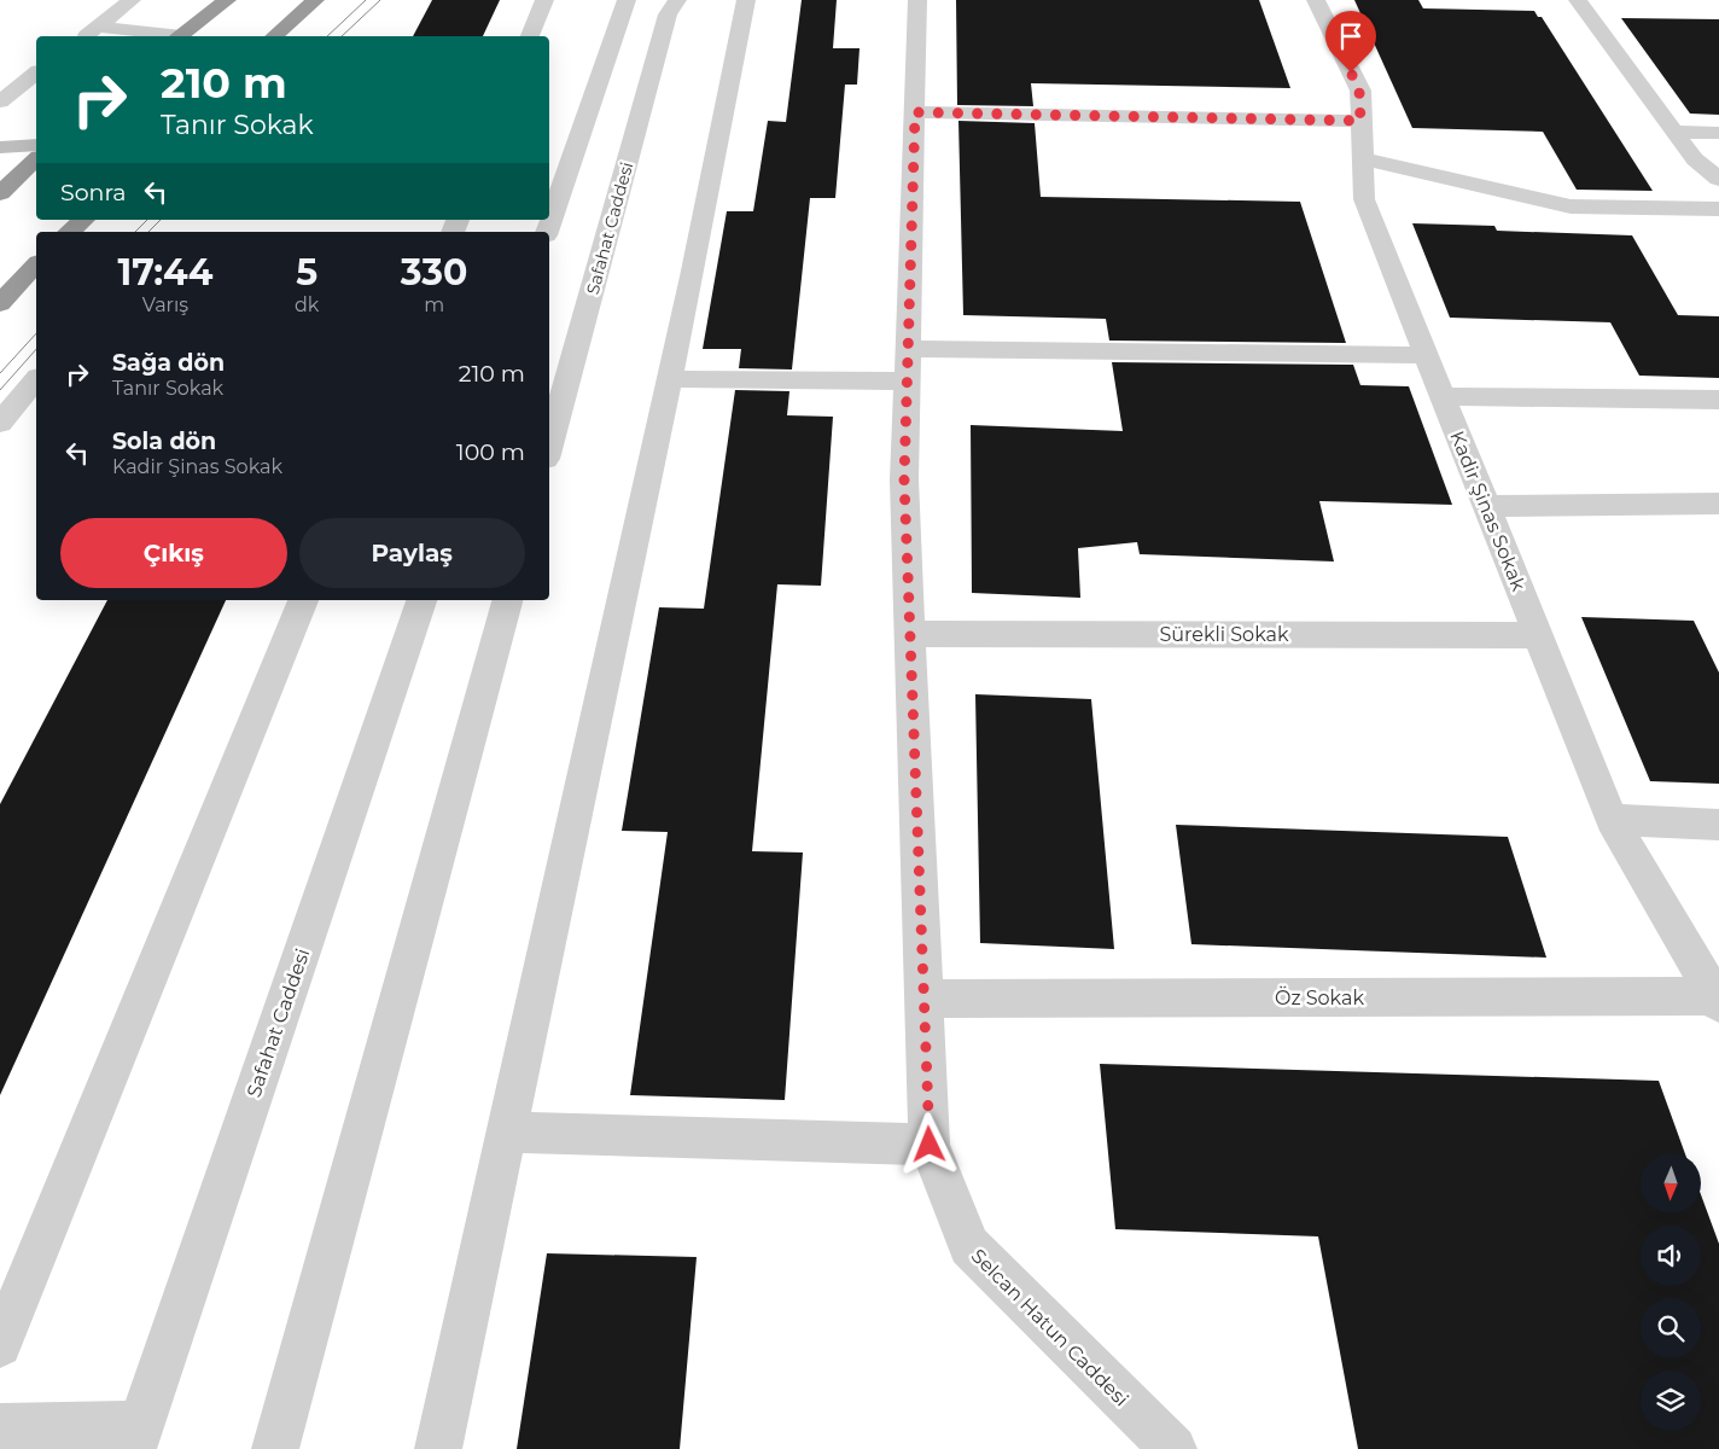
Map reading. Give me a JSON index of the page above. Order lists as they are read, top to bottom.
{
  "streets": {
    "street": [
      "Safahat Caddesi",
      "Kadir Şinas Sokak",
      "Sürekli Sokak",
      "Öz Sokak",
      "Selcan Hatun Caddesi"
    ]
  },
  "crossings": [
    ["Kadir Şinas Sokak", "Sürekli Sokak"],
    ["Kadir Şinas Sokak", "Öz Sokak"],
    ["Sürekli Sokak", "Selcan Hatun Caddesi"],
    ["Öz Sokak", "Selcan Hatun Caddesi"]
  ],
  "north": "bottom",
  "page": {
    "turn": ["210 m", "Tanır Sokak"],
    "then": "Sonra",
    "eta": [
      "17:44",
      "Varış",
      "5",
      "dk",
      "330",
      "m"
    ],
    "list": [
      {
        "name": "Sağa dön",
        "note": "Tanır Sokak",
        "value": "210 m"
      },
      {
        "name": "Sola dön",
        "note": "Kadir Şinas Sokak",
        "value": "100 m"
      }
    ],
    "buttons": ["Çıkış", "Paylaş"]
  }
}
